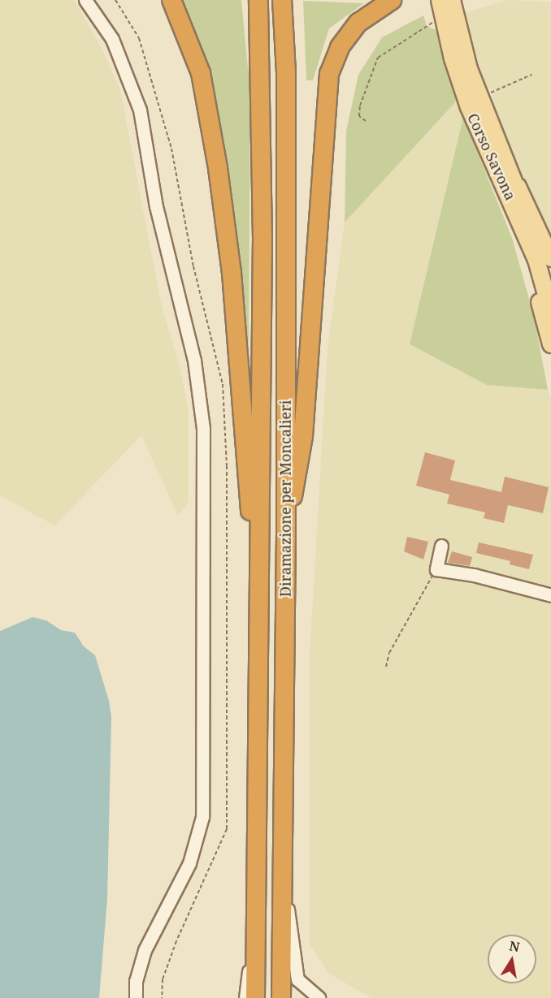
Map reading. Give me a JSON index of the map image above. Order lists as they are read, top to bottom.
{
  "streets": {
    "highway": ["Diramazione per Moncalieri"],
    "main road": ["Corso Savona"]
  },
  "north": "top"
}
